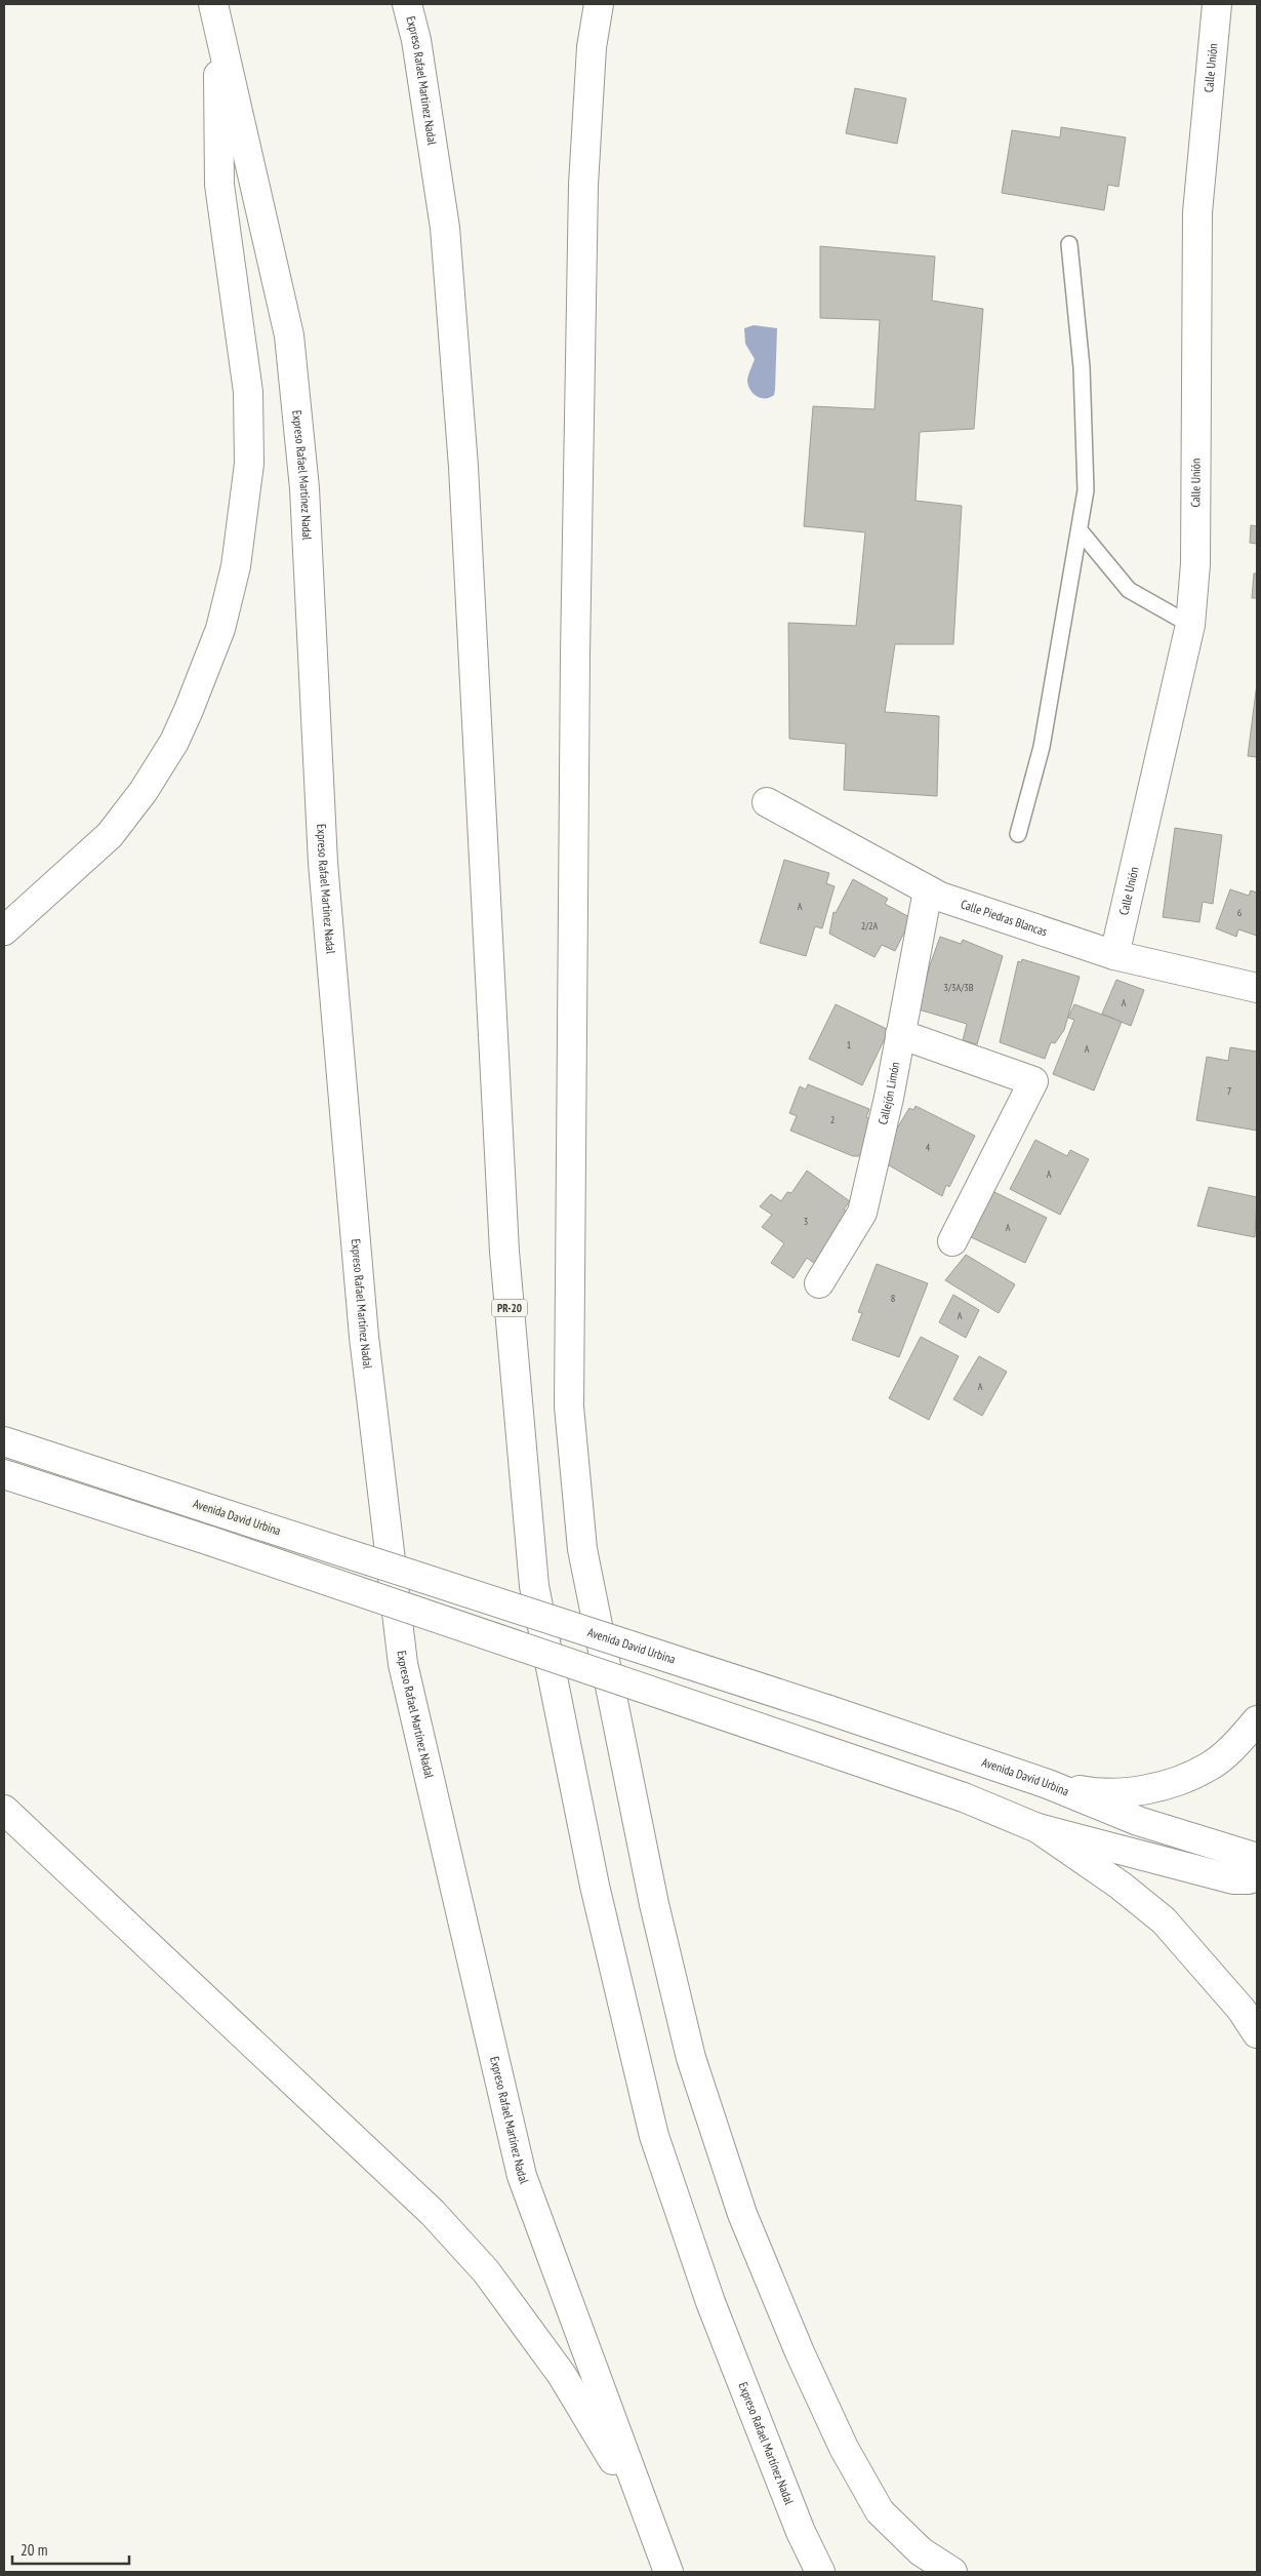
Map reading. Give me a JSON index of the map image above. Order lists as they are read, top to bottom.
{
  "streets": {
    "main road": [
      "Calle Unión",
      "Expreso Rafael Martínez Nadal",
      "Calle Piedras Blancas",
      "Callejón Limón",
      "PR-20",
      "Avenida David Urbina"
    ]
  },
  "crossings": [
    ["Calle Unión", "Calle Piedras Blancas"],
    ["Calle Piedras Blancas", "Callejón Limón"]
  ],
  "house_numbers": [
    "A",
    "6",
    "2/2A",
    "3/3A/3B",
    "A",
    "1",
    "A",
    "7",
    "2",
    "4",
    "A",
    "3",
    "A",
    "8",
    "A",
    "A"
  ],
  "scale_bar": "20 m"
}
